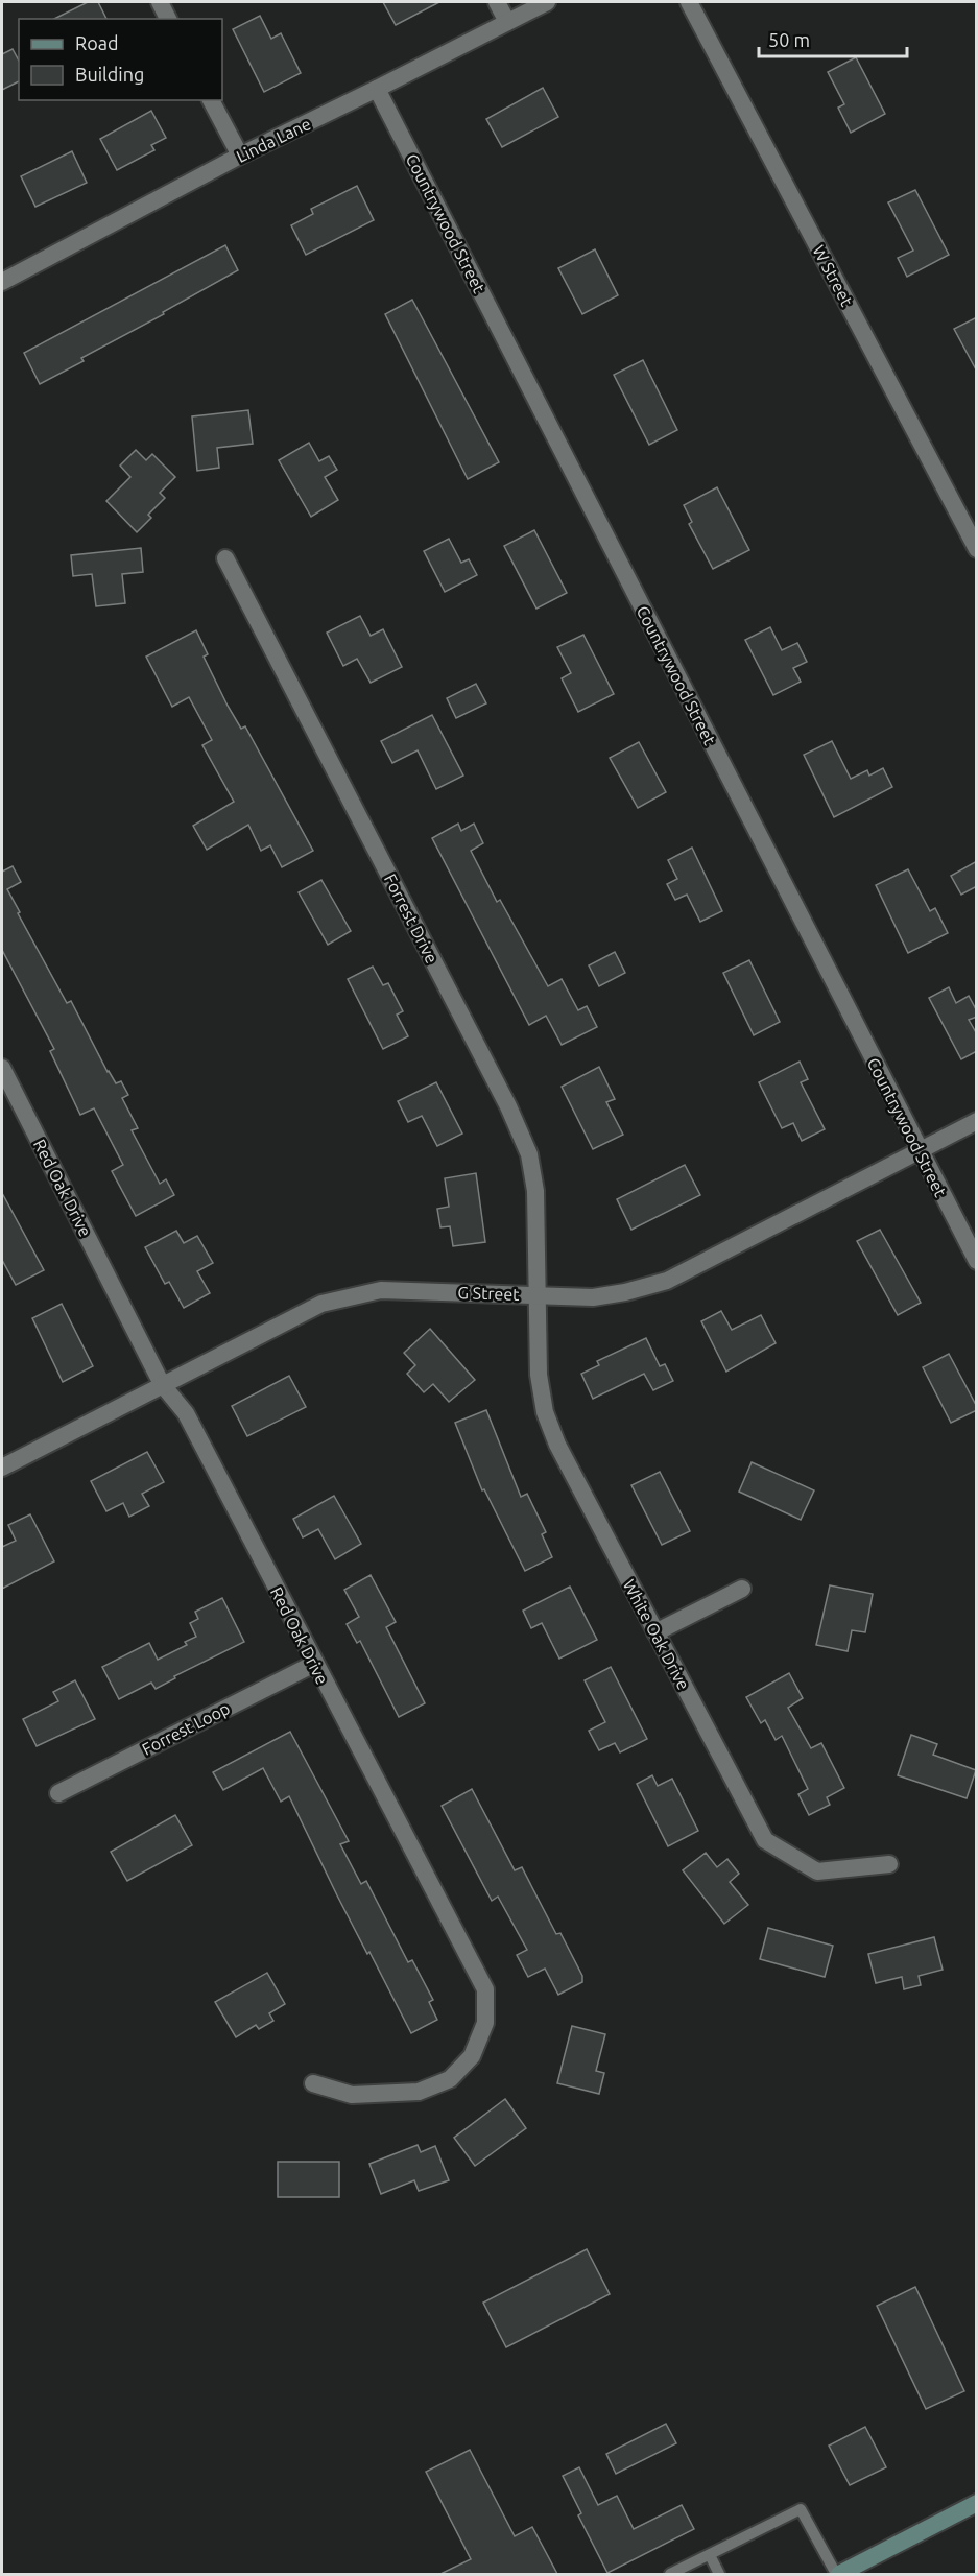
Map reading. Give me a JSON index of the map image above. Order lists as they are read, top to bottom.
{
  "streets": {
    "street": [
      "Linda Lane",
      "Countrywood Street",
      "W Street",
      "Forrest Drive",
      "Red Oak Drive",
      "G Street",
      "White Oak Drive",
      "Forrest Loop"
    ]
  },
  "crossings": [
    ["Linda Lane", "Countrywood Street"],
    ["Countrywood Street", "G Street"],
    ["Forrest Drive", "G Street"],
    ["Forrest Drive", "White Oak Drive"],
    ["Red Oak Drive", "G Street"],
    ["Red Oak Drive", "Forrest Loop"],
    ["G Street", "White Oak Drive"]
  ],
  "legend": ["Road", "Building"],
  "scale_bar": "50 m"
}
